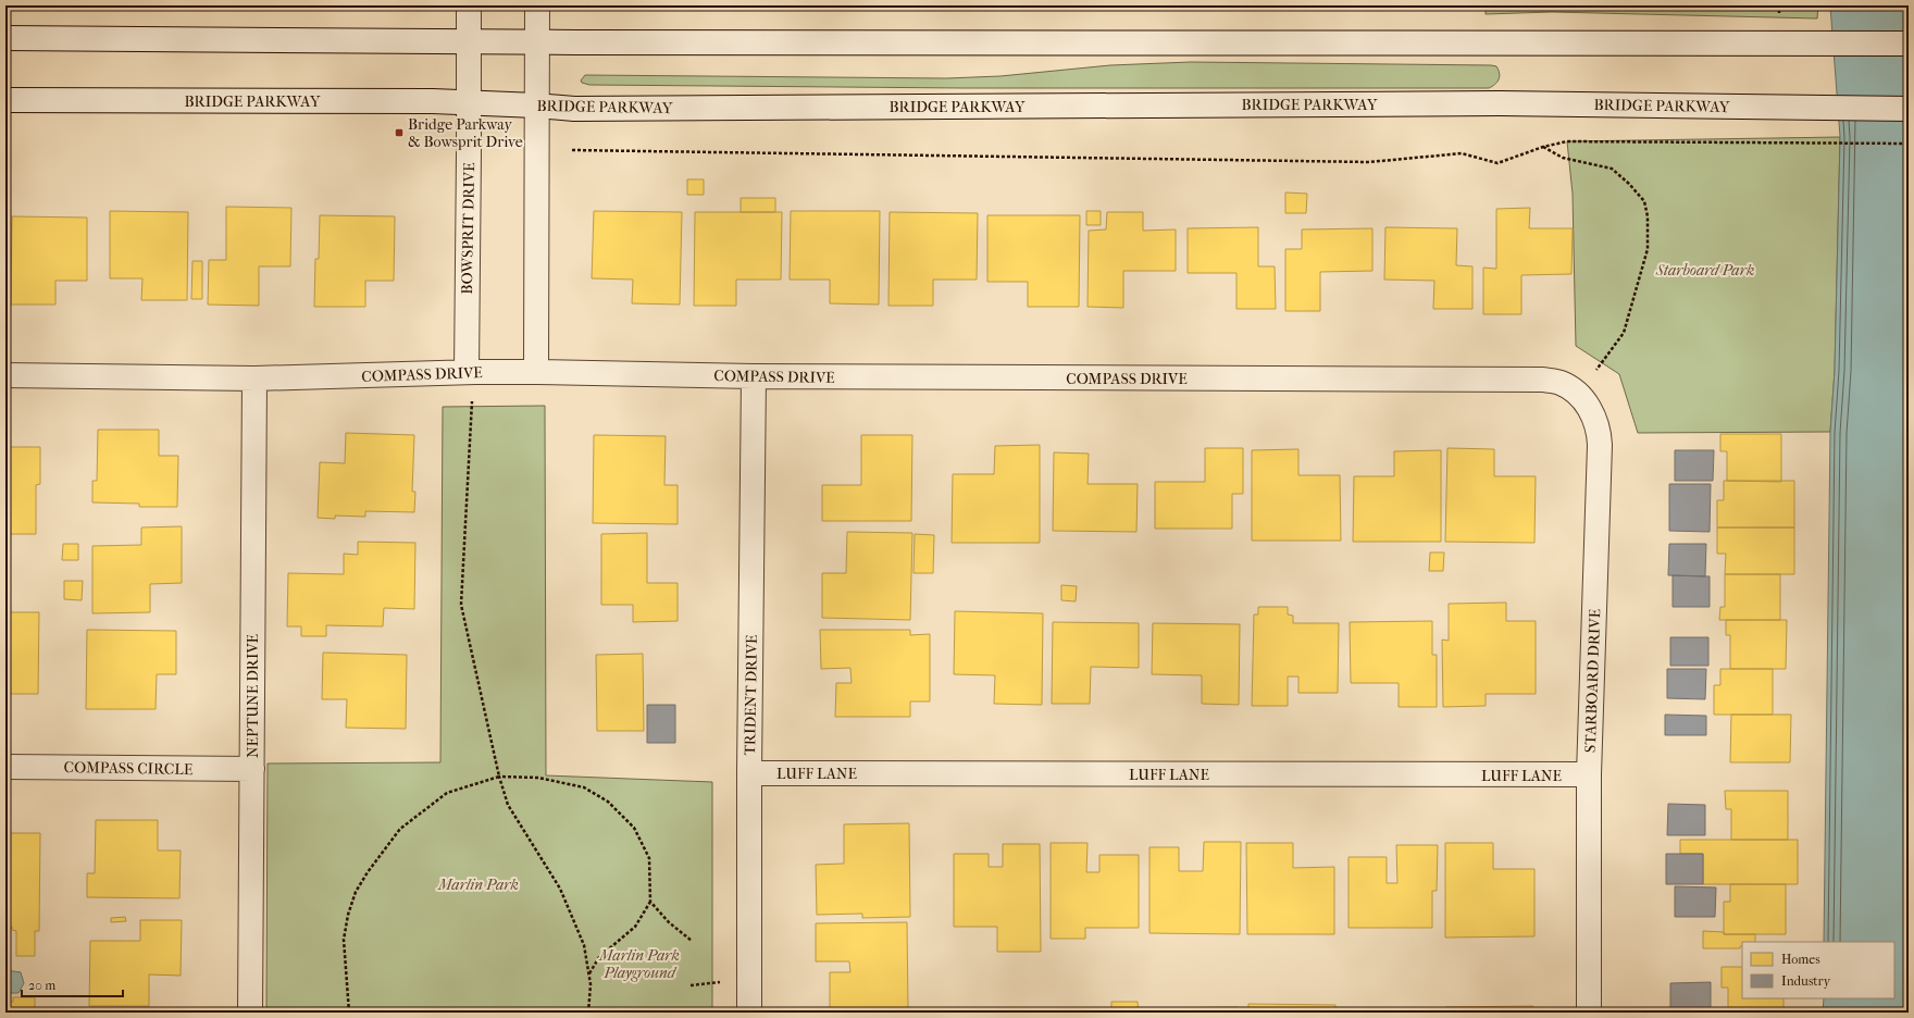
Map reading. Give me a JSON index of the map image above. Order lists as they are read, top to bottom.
{
  "streets": {
    "street": [
      "BRIDGE PARKWAY",
      "BOWSPRIT DRIVE",
      "COMPASS DRIVE",
      "STARBOARD DRIVE",
      "TRIDENT DRIVE",
      "NEPTUNE DRIVE",
      "COMPASS CIRCLE",
      "LUFF LANE"
    ]
  },
  "crossings": [
    ["BRIDGE PARKWAY", "BOWSPRIT DRIVE"],
    ["BOWSPRIT DRIVE", "COMPASS DRIVE"],
    ["COMPASS DRIVE", "STARBOARD DRIVE"],
    ["COMPASS DRIVE", "TRIDENT DRIVE"],
    ["COMPASS DRIVE", "NEPTUNE DRIVE"],
    ["STARBOARD DRIVE", "LUFF LANE"],
    ["TRIDENT DRIVE", "LUFF LANE"],
    ["NEPTUNE DRIVE", "COMPASS CIRCLE"]
  ],
  "parks": ["Starboard Park", "Marlin Park", "Marlin Park Playground"],
  "places": {
    "transit": ["Bridge Parkway & Bowsprit Drive"]
  },
  "legend": ["Homes", "Industry"],
  "scale_bar": "20 m"
}
